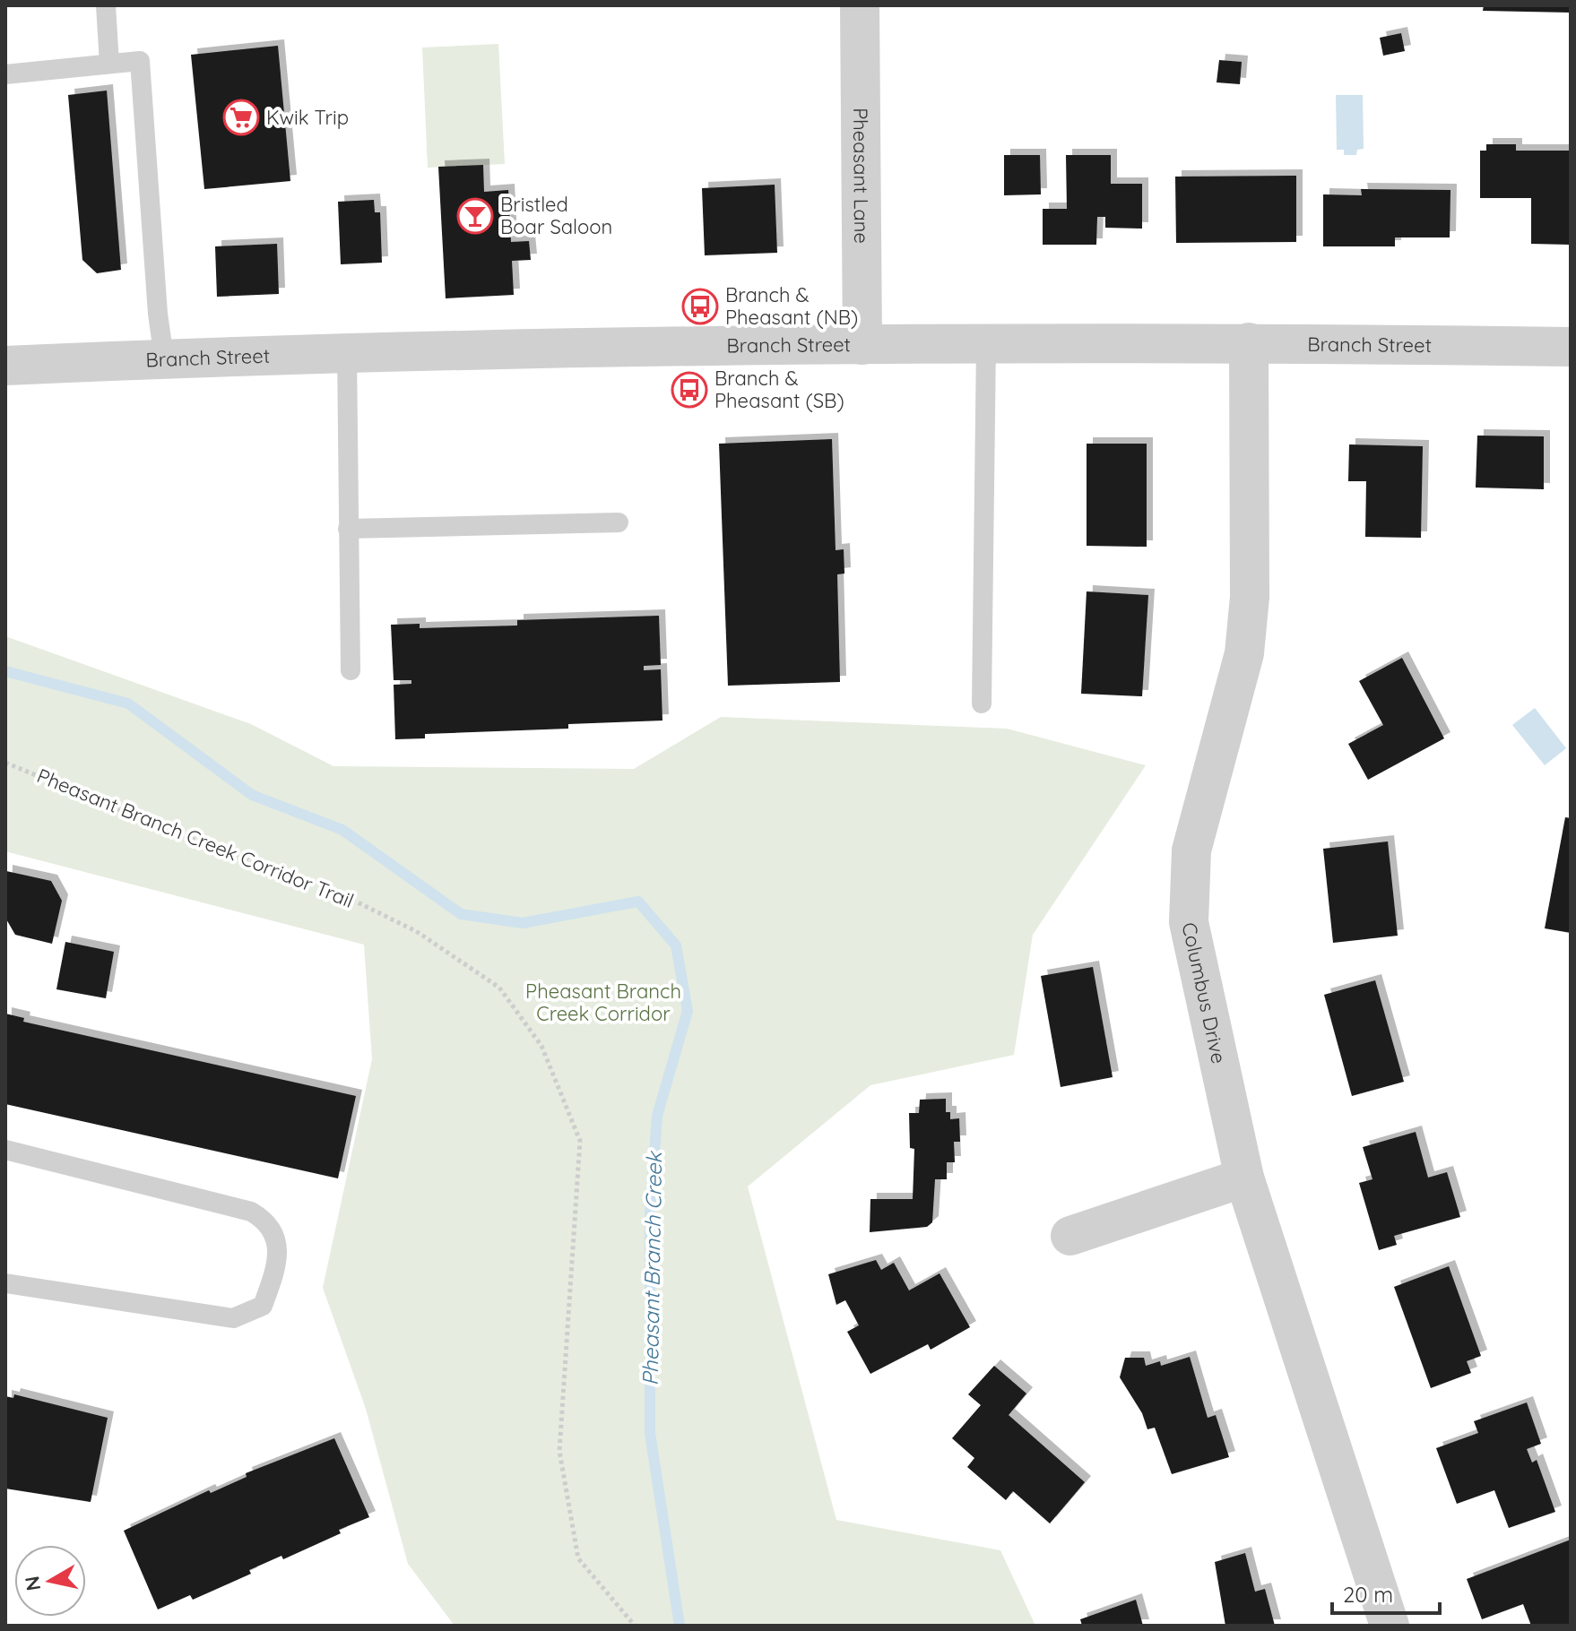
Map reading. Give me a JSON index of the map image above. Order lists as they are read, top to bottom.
{
  "streets": {
    "street": ["Pheasant Lane", "Branch Street", "Columbus Drive"],
    "path": ["Pheasant Branch Creek Corridor Trail"]
  },
  "crossings": [
    ["Pheasant Lane", "Branch Street"],
    ["Branch Street", "Columbus Drive"]
  ],
  "water": ["Pheasant Branch Creek"],
  "parks": ["Pheasant Branch Creek Corridor"],
  "places": {
    "supermarket": ["Kwik Trip"],
    "bar": ["Bristled Boar Saloon"],
    "bus stop": ["Branch & Pheasant (NB)", "Branch & Pheasant (SB)"]
  },
  "scale_bar": "20 m",
  "north": "left"
}
